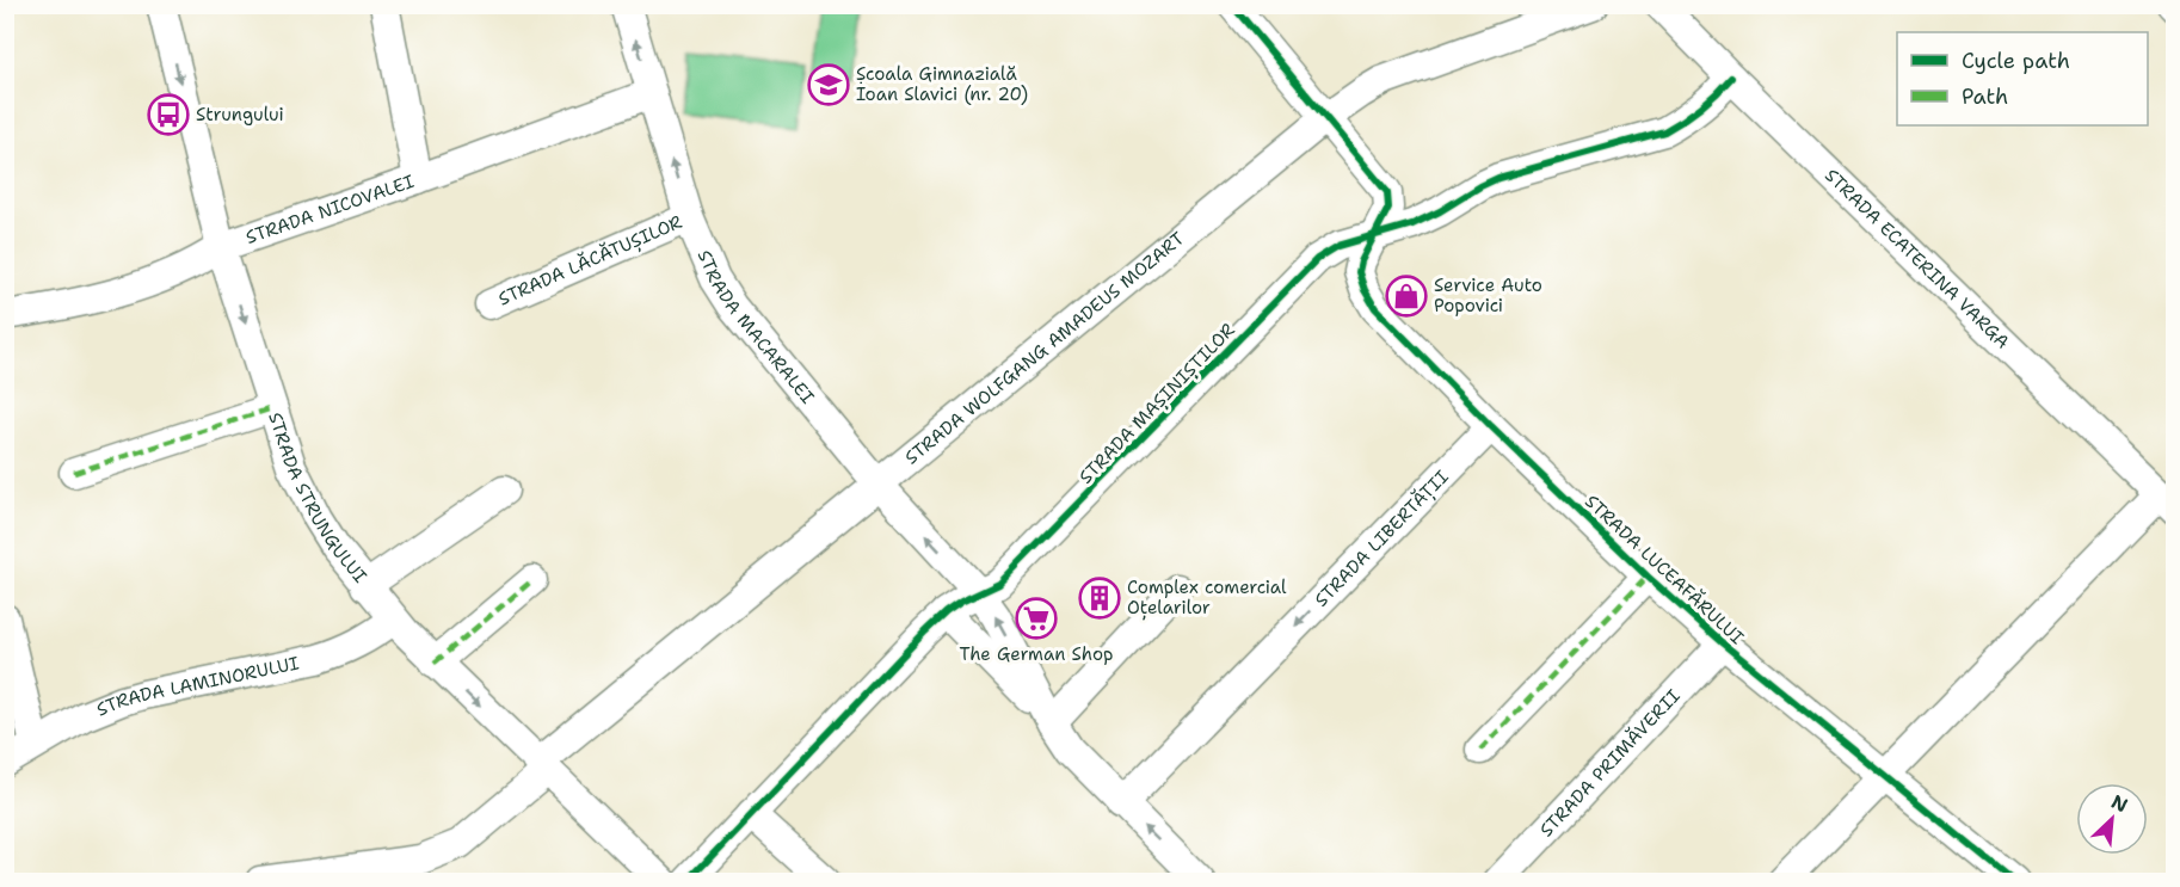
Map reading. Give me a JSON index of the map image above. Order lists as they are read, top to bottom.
{
  "streets": {
    "street": [
      "STRADA NICOVALEI",
      "STRADA ECATERINA VARGA",
      "STRADA LĂCĂTUȘILOR",
      "STRADA MACARALEI",
      "STRADA WOLFGANG AMADEUS MOZART",
      "STRADA MAȘINIȘTILOR",
      "STRADA STRUNGULUI",
      "STRADA LIBERTĂȚII",
      "STRADA LUCEAFĂRULUI",
      "STRADA LAMINORULUI",
      "STRADA PRIMĂVERII"
    ]
  },
  "crossings": [
    ["STRADA NICOVALEI", "STRADA MACARALEI"],
    ["STRADA NICOVALEI", "STRADA STRUNGULUI"],
    ["STRADA ECATERINA VARGA", "STRADA MAȘINIȘTILOR"],
    ["STRADA LĂCĂTUȘILOR", "STRADA MACARALEI"],
    ["STRADA MACARALEI", "STRADA WOLFGANG AMADEUS MOZART"],
    ["STRADA MACARALEI", "STRADA MAȘINIȘTILOR"],
    ["STRADA WOLFGANG AMADEUS MOZART", "STRADA STRUNGULUI"],
    ["STRADA WOLFGANG AMADEUS MOZART", "STRADA LUCEAFĂRULUI"],
    ["STRADA MAȘINIȘTILOR", "STRADA LUCEAFĂRULUI"],
    ["STRADA STRUNGULUI", "STRADA LAMINORULUI"],
    ["STRADA LIBERTĂȚII", "STRADA LUCEAFĂRULUI"],
    ["STRADA LUCEAFĂRULUI", "STRADA PRIMĂVERII"]
  ],
  "places": {
    "school or university": ["Școala Gimnazială Ioan Slavici (nr. 20)"],
    "bus stop": ["Strungului"],
    "shop": ["Service Auto Popovici"],
    "building": ["Complex comercial Oțelarilor"],
    "supermarket": ["The German Shop"]
  },
  "legend": ["Cycle path", "Path"],
  "north": "top right"
}
